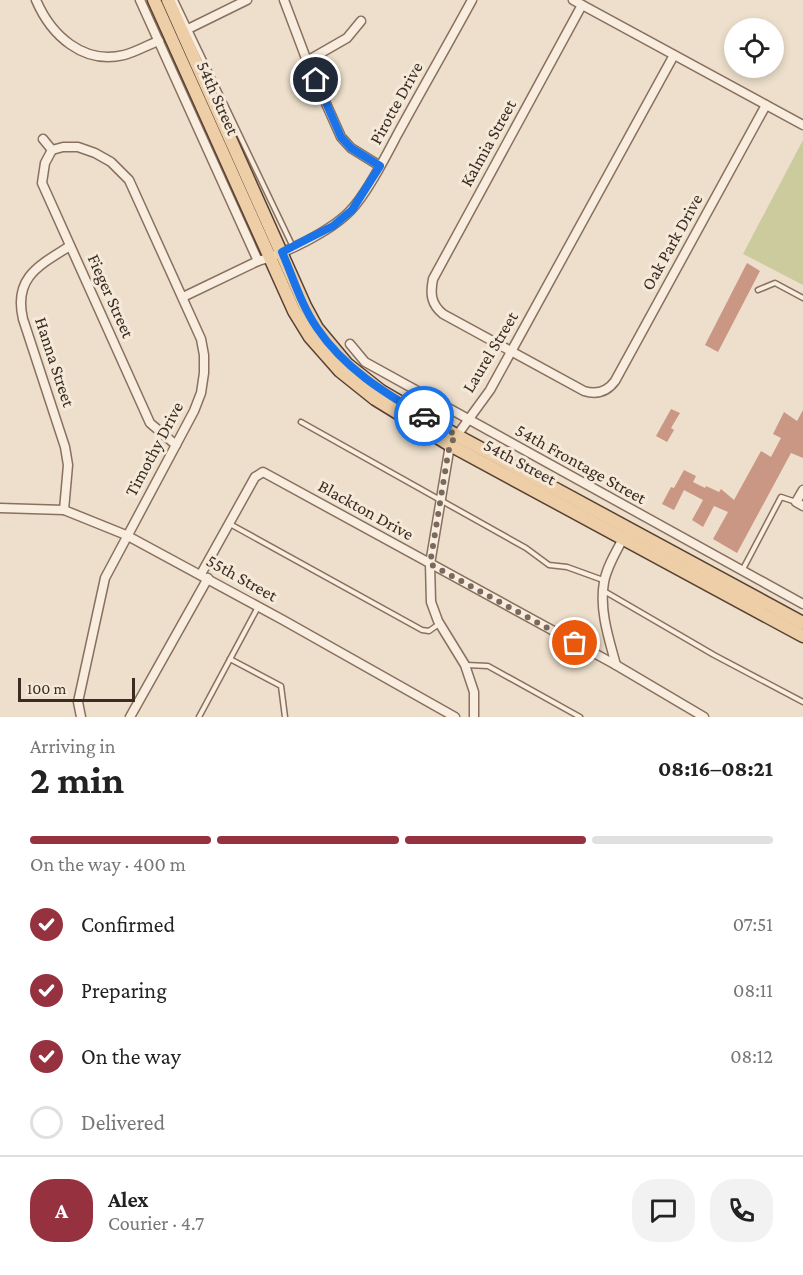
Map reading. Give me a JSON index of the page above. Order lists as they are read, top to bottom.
{
  "streets": {
    "main road": ["54th Street"],
    "street": [
      "Pirotte Drive",
      "Kalmia Street",
      "Oak Park Drive",
      "Fieger Street",
      "Laurel Street",
      "Hanna Street",
      "Timothy Drive",
      "54th Frontage Street",
      "Blackton Drive",
      "55th Street"
    ]
  },
  "crossings": [
    ["54th Street", "Pirotte Drive"],
    ["54th Street", "Laurel Street"],
    ["Pirotte Drive", "Timothy Drive"],
    ["Kalmia Street", "Oak Park Drive"],
    ["Kalmia Street", "Laurel Street"],
    ["Oak Park Drive", "Laurel Street"],
    ["Fieger Street", "Hanna Street"],
    ["Fieger Street", "Timothy Drive"],
    ["Laurel Street", "54th Frontage Street"],
    ["Laurel Street", "Blackton Drive"],
    ["Hanna Street", "55th Street"],
    ["Timothy Drive", "55th Street"]
  ],
  "scale_bar": "100 m",
  "page": {
    "scale": "100 m",
    "heading": ["2 min", "Arriving in", "08:16–08:21"],
    "panel": ["Alex", "Courier · 4.7"],
    "bar": "On the way · 400 m",
    "list": [
      ["Confirmed", "07:51"],
      ["Preparing", "08:11"],
      ["On the way", "08:12"],
      "Delivered"
    ],
    "round": "A"
  }
}
